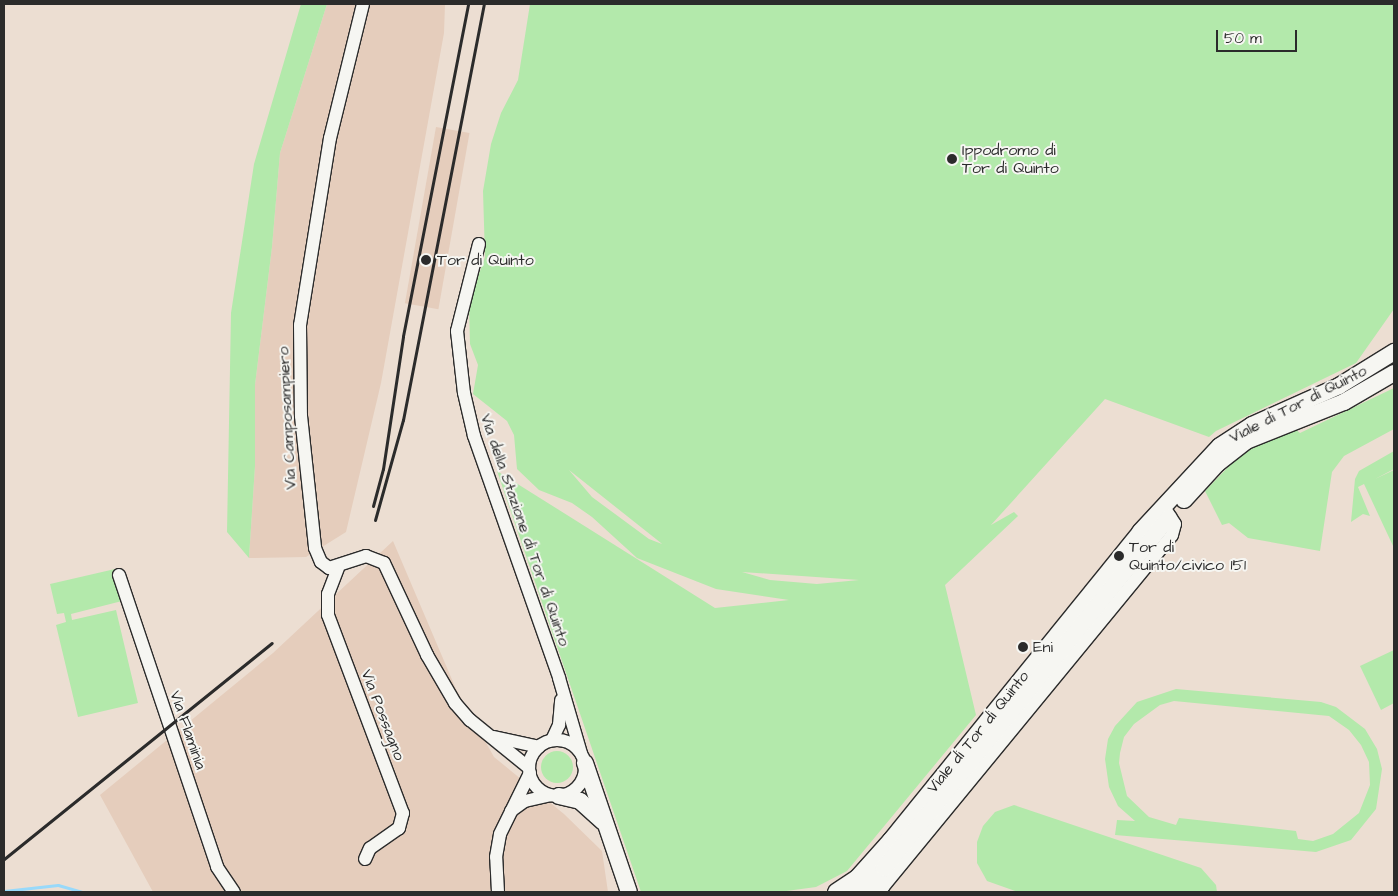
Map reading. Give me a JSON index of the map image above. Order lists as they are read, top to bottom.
{
  "streets": {
    "main road": ["Viale di Tor di Quinto"],
    "street": [
      "Via Camposampiero",
      "Via della Stazione di Tor di Quinto",
      "Via Possagno",
      "Via Flaminia"
    ]
  },
  "crossings": [
    ["Via Camposampiero", "Via Possagno"]
  ],
  "places": [
    "Ippodromo di Tor di Quinto",
    "Tor di Quinto",
    "Tor di Quinto/civico 151",
    "Eni"
  ],
  "scale_bar": "50 m"
}
